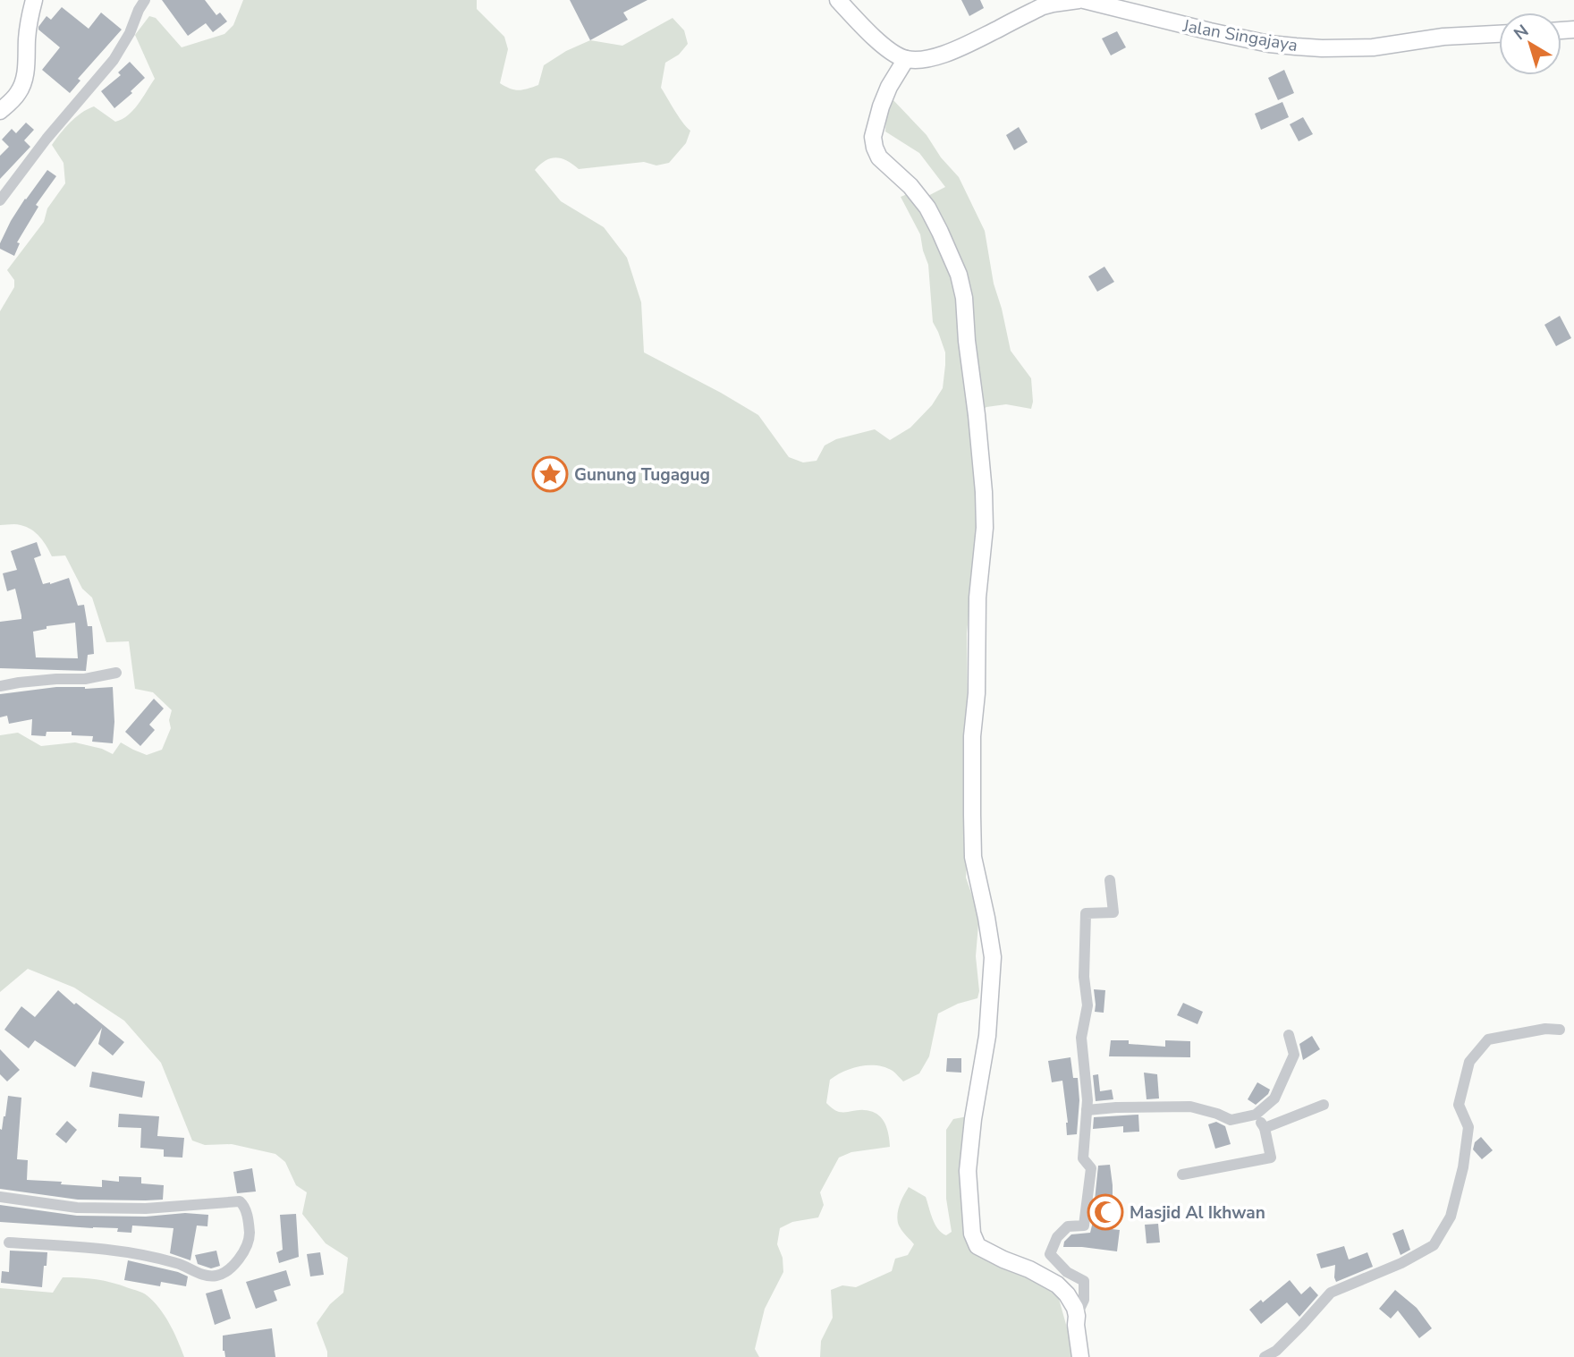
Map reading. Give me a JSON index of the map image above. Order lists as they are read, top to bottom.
{
  "streets": {
    "street": ["Jalan Singajaya"]
  },
  "places": {
    "place": ["Gunung Tugagug"],
    "mosque": ["Masjid Al Ikhwan"]
  },
  "north": "top left"
}
